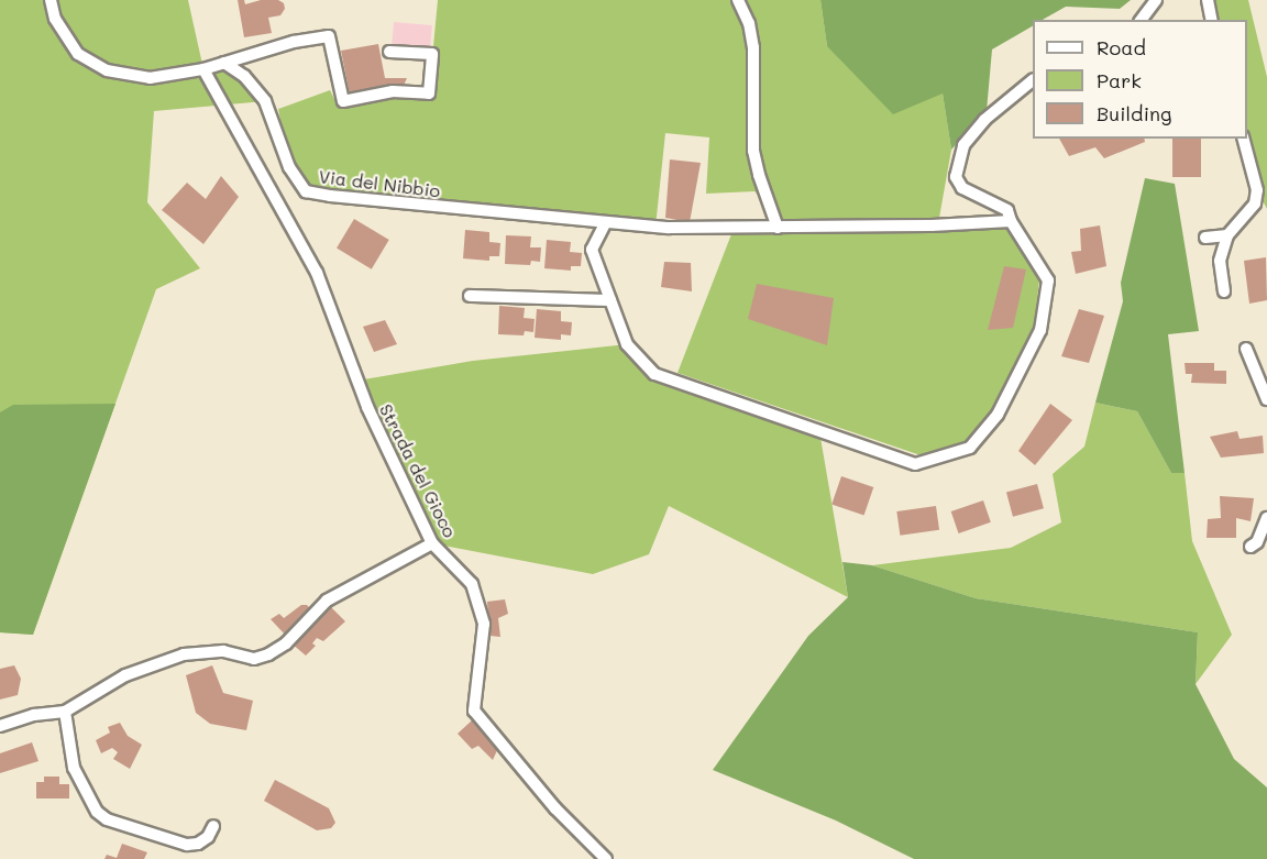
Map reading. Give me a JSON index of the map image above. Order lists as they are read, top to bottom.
{
  "streets": {
    "street": ["Via del Nibbio", "Strada del Gioco"]
  },
  "legend": ["Road", "Park", "Building"]
}
